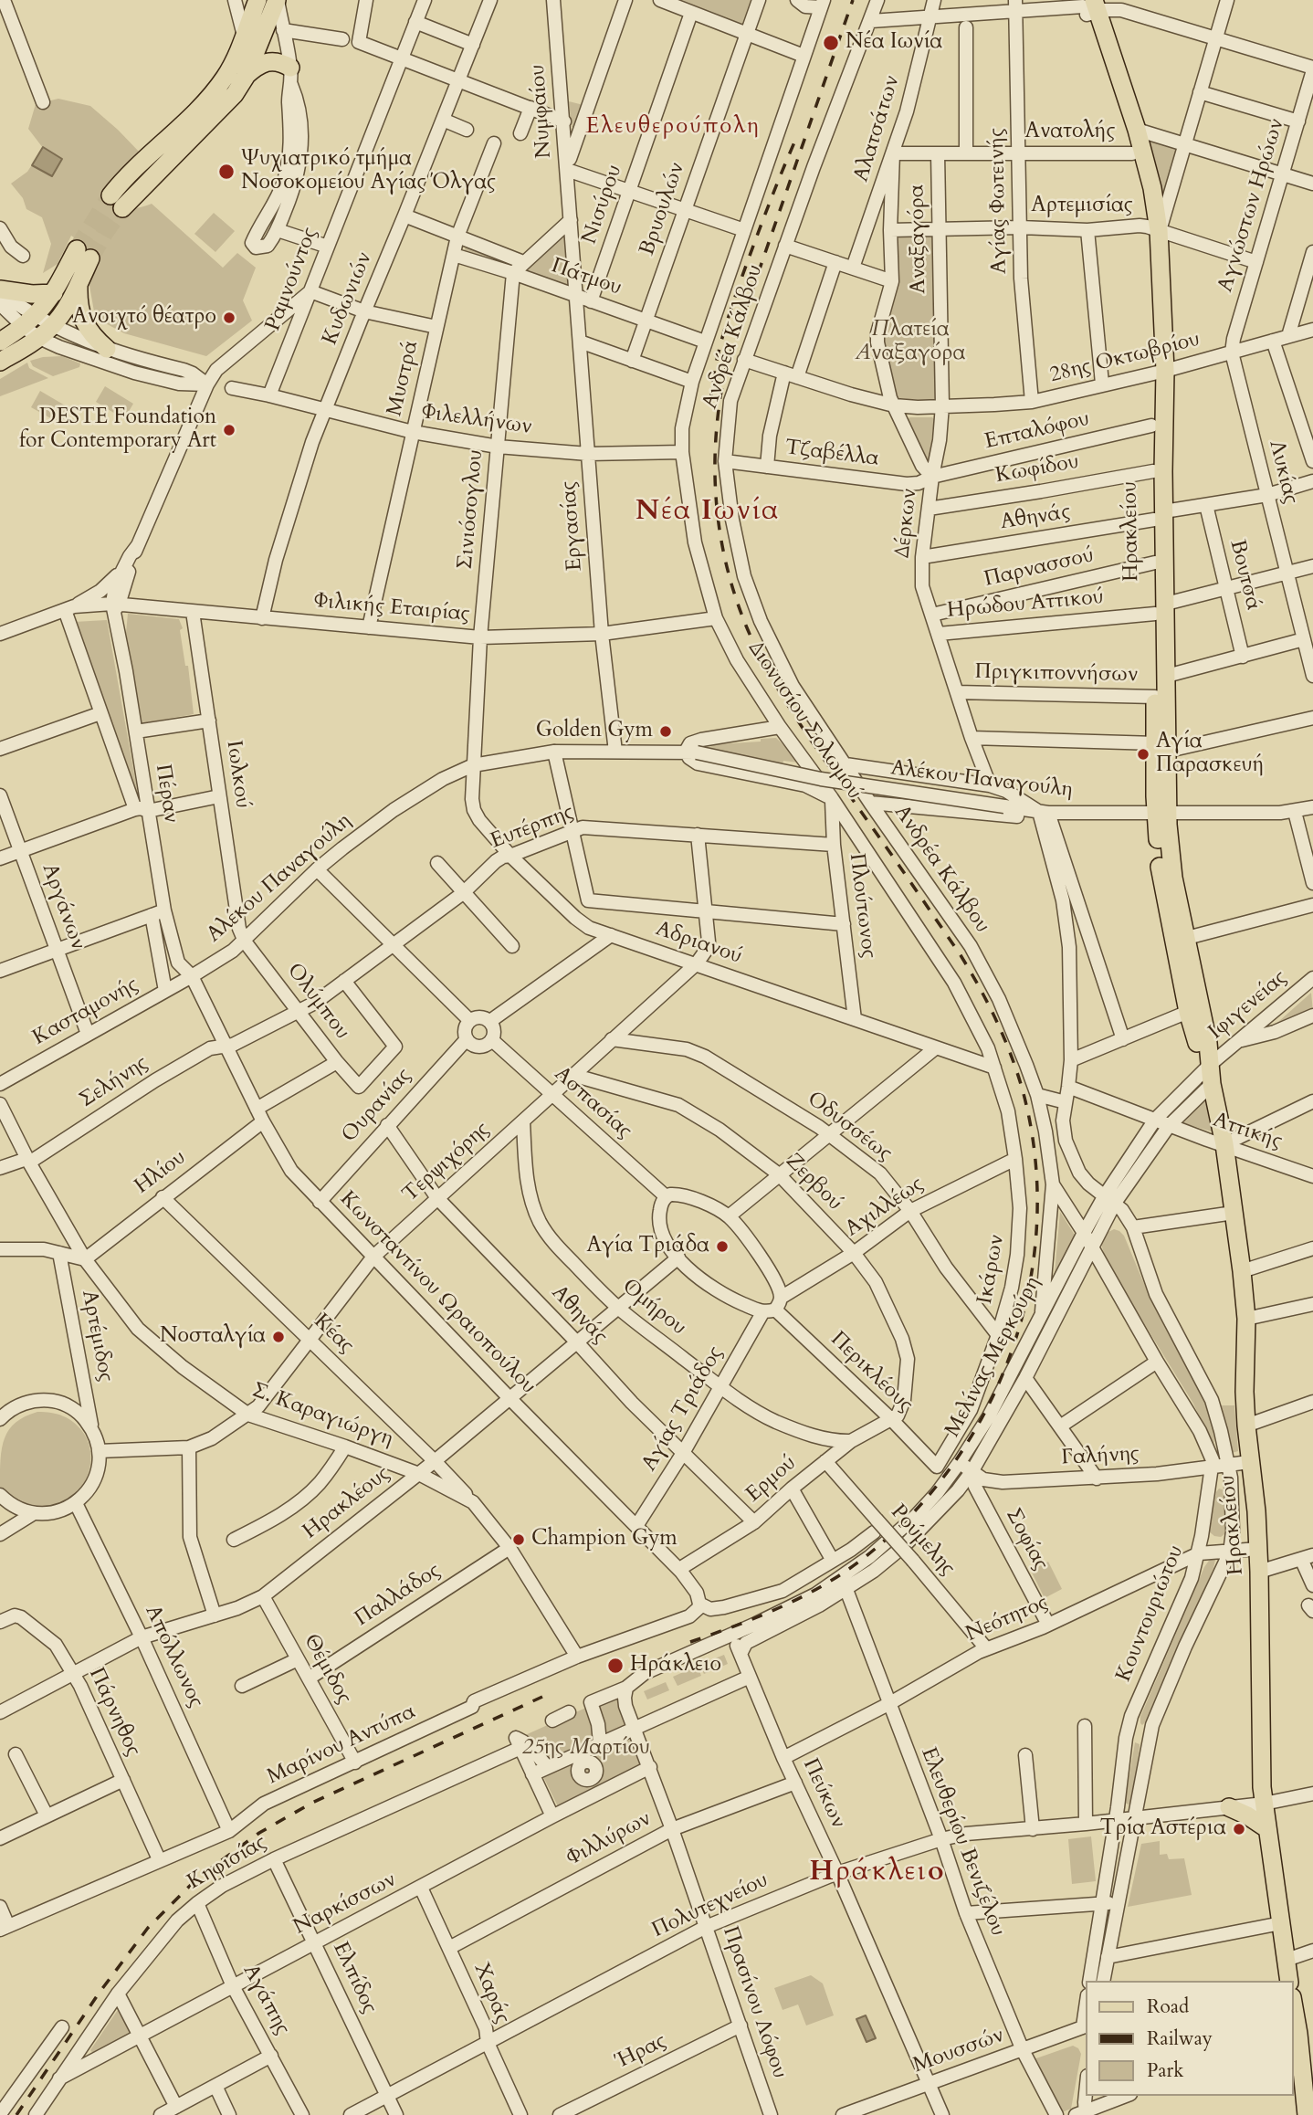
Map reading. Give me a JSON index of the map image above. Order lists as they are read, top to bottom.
{
  "streets": {
    "main road": ["Ηρακλείου"],
    "street": [
      "Νυμφαίου",
      "Αλατσάτων",
      "Ανατολής",
      "Αγίας Φωτεινής",
      "Νισύρου",
      "Αγνώστων Ηρώων",
      "Αρτεμισίας",
      "Βρυουλών",
      "Αναξαγόρα",
      "Πάτμου",
      "Ραμνούντος",
      "Κυδωνιών",
      "Ανδρέα Κάλβου",
      "28ης Οκτωβρίου",
      "Μυστρά",
      "Φιλελλήνων",
      "Επταλόφου",
      "Τζαβέλλα",
      "Κωφίδου",
      "Λυκίας",
      "Σινιόσογλου",
      "Αθηνάς",
      "Δέρκων",
      "Εργασίας",
      "Παρνασσού",
      "Βουτσά",
      "Ηρώδου Αττικού",
      "Φιλικής Εταιρίας",
      "Πριγκιποννήσων",
      "Διονυσίου Σολωμού",
      "Ιωλκού",
      "Αλέκου Παναγούλη",
      "Πέραν",
      "Ευτέρπης",
      "Πλούτωνος",
      "Αργάνων",
      "Αδριανού",
      "Ολύμπου",
      "Ιφιγενείας",
      "Κασταμονής",
      "Σελήνης",
      "Ασπασίας",
      "Ουρανίας",
      "Οδυσσέως",
      "Αττικής",
      "Τερψιχόρης",
      "Ηλίου",
      "Ζερβού",
      "Αχιλλέως",
      "Ικάρων",
      "Κωνσταντίνου Ωραιοπούλου",
      "Ομήρου",
      "Κέας",
      "Αρτέμιδος",
      "Μελίνας Μερκούρη",
      "Περικλέους",
      "Αγίας Τριάδος",
      "Σ. Καραγιώργη",
      "Γαλήνης",
      "Ερμού",
      "Ηρακλέους",
      "Σοφίας",
      "Ρούμελης",
      "Παλλάδος",
      "Κουντουριώτου",
      "Νεότητος",
      "Απόλλωνος",
      "Θέμιδος",
      "Πάρνηθος",
      "Μαρίνου Αντύπα",
      "Πεύκων",
      "Φιλλύρων",
      "Ελευθερίου Βενιζέλου",
      "Κηφισίας",
      "Ναρκίσσων",
      "Πολυτεχνείου",
      "Ελπίδος",
      "Χαράς",
      "Αγάπης",
      "Πρασίνου Λόφου",
      "Μουσσών",
      "Ήρας"
    ]
  },
  "crossings": [
    ["Νυμφαίου", "Πάτμου"],
    ["Νυμφαίου", "Εργασίας"],
    ["Αλατσάτων", "Ανατολής"],
    ["Αλατσάτων", "Δέρκων"],
    ["Ανατολής", "Αγίας Φωτεινής"],
    ["Ανατολής", "Αναξαγόρα"],
    ["Ανατολής", "Δέρκων"],
    ["Ανατολής", "Ηρακλείου"],
    ["Αγίας Φωτεινής", "Αρτεμισίας"],
    ["Αγίας Φωτεινής", "28ης Οκτωβρίου"],
    ["Νισύρου", "Πάτμου"],
    ["Αγνώστων Ηρώων", "28ης Οκτωβρίου"],
    ["Αγνώστων Ηρώων", "Λυκίας"],
    ["Αρτεμισίας", "Αναξαγόρα"],
    ["Αρτεμισίας", "Δέρκων"],
    ["Αρτεμισίας", "Ηρακλείου"],
    ["Βρυουλών", "Πάτμου"],
    ["Αναξαγόρα", "28ης Οκτωβρίου"],
    ["Αναξαγόρα", "Επταλόφου"],
    ["Αναξαγόρα", "Τζαβέλλα"],
    ["Αναξαγόρα", "Δέρκων"],
    ["Πάτμου", "Μυστρά"],
    ["Πάτμου", "Σινιόσογλου"],
    ["Πάτμου", "Εργασίας"],
    ["Πάτμου", "Διονυσίου Σολωμού"],
    ["Ραμνούντος", "Φιλελλήνων"],
    ["Κυδωνιών", "Φιλελλήνων"],
    ["Κυδωνιών", "Φιλικής Εταιρίας"],
    ["Ανδρέα Κάλβου", "28ης Οκτωβρίου"],
    ["Ανδρέα Κάλβου", "Τζαβέλλα"],
    ["Ανδρέα Κάλβου", "Μελίνας Μερκούρη"],
    ["Ανδρέα Κάλβου", "Κουντουριώτου"],
    ["28ης Οκτωβρίου", "Λυκίας"],
    ["28ης Οκτωβρίου", "Δέρκων"],
    ["28ης Οκτωβρίου", "Ηρακλείου"],
    ["Μυστρά", "Φιλελλήνων"],
    ["Μυστρά", "Φιλικής Εταιρίας"],
    ["Φιλελλήνων", "Σινιόσογλου"],
    ["Φιλελλήνων", "Εργασίας"],
    ["Φιλελλήνων", "Διονυσίου Σολωμού"],
    ["Επταλόφου", "Τζαβέλλα"],
    ["Επταλόφου", "Δέρκων"],
    ["Επταλόφου", "Ηρακλείου"],
    ["Τζαβέλλα", "Δέρκων"],
    ["Κωφίδου", "Δέρκων"],
    ["Κωφίδου", "Ηρακλείου"],
    ["Λυκίας", "Ηρώδου Αττικού"],
    ["Σινιόσογλου", "Φιλικής Εταιρίας"],
    ["Σινιόσογλου", "Αλέκου Παναγούλη"],
    ["Σινιόσογλου", "Αδριανού"],
    ["Αθηνάς", "Δέρκων"],
    ["Αθηνάς", "Ηρακλείου"],
    ["Αθηνάς", "Ουρανίας"],
    ["Αθηνάς", "Τερψιχόρης"],
    ["Αθηνάς", "Αγίας Τριάδος"],
    ["Αθηνάς", "Ερμού"],
    ["Αθηνάς", "Ηρακλέους"],
    ["Δέρκων", "Παρνασσού"],
    ["Δέρκων", "Ηρώδου Αττικού"],
    ["Δέρκων", "Πριγκιποννήσων"],
    ["Εργασίας", "Φιλικής Εταιρίας"],
    ["Εργασίας", "Αλέκου Παναγούλη"],
    ["Ηρακλείου", "Παρνασσού"],
    ["Ηρακλείου", "Ηρώδου Αττικού"],
    ["Ηρακλείου", "Πριγκιποννήσων"],
    ["Ηρακλείου", "Αλέκου Παναγούλη"],
    ["Ηρακλείου", "Ιφιγενείας"],
    ["Ηρακλείου", "Αττικής"],
    ["Ηρακλείου", "Μελίνας Μερκούρη"],
    ["Ηρακλείου", "Γαλήνης"],
    ["Ηρακλείου", "Νεότητος"],
    ["Βουτσά", "Ηρώδου Αττικού"],
    ["Φιλικής Εταιρίας", "Διονυσίου Σολωμού"],
    ["Φιλικής Εταιρίας", "Ιωλκού"],
    ["Φιλικής Εταιρίας", "Πέραν"],
    ["Διονυσίου Σολωμού", "Αλέκου Παναγούλη"],
    ["Διονυσίου Σολωμού", "Πλούτωνος"],
    ["Διονυσίου Σολωμού", "Αδριανού"],
    ["Διονυσίου Σολωμού", "Ικάρων"],
    ["Ιωλκού", "Αλέκου Παναγούλη"],
    ["Ιωλκού", "Ολύμπου"],
    ["Αλέκου Παναγούλη", "Πέραν"],
    ["Αλέκου Παναγούλη", "Αδριανού"],
    ["Αλέκου Παναγούλη", "Ολύμπου"],
    ["Αλέκου Παναγούλη", "Κασταμονής"],
    ["Αλέκου Παναγούλη", "Κωνσταντίνου Ωραιοπούλου"],
    ["Πέραν", "Κασταμονής"],
    ["Πέραν", "Κωνσταντίνου Ωραιοπούλου"],
    ["Ευτέρπης", "Πλούτωνος"],
    ["Ευτέρπης", "Αδριανού"],
    ["Ευτέρπης", "Ολύμπου"],
    ["Ευτέρπης", "Σελήνης"],
    ["Ευτέρπης", "Κωνσταντίνου Ωραιοπούλου"],
    ["Πλούτωνος", "Αδριανού"],
    ["Αργάνων", "Κασταμονής"],
    ["Αδριανού", "Τερψιχόρης"],
    ["Αδριανού", "Ικάρων"],
    ["Ιφιγενείας", "Μελίνας Μερκούρη"],
    ["Κασταμονής", "Κωνσταντίνου Ωραιοπούλου"],
    ["Σελήνης", "Κωνσταντίνου Ωραιοπούλου"],
    ["Σελήνης", "Σ. Καραγιώργη"],
    ["Ασπασίας", "Ουρανίας"],
    ["Ασπασίας", "Τερψιχόρης"],
    ["Ουρανίας", "Κωνσταντίνου Ωραιοπούλου"],
    ["Οδυσσέως", "Τερψιχόρης"],
    ["Οδυσσέως", "Αχιλλέως"],
    ["Οδυσσέως", "Ικάρων"],
    ["Αττικής", "Μελίνας Μερκούρη"],
    ["Τερψιχόρης", "Ζερβού"],
    ["Τερψιχόρης", "Κωνσταντίνου Ωραιοπούλου"],
    ["Τερψιχόρης", "Ομήρου"],
    ["Τερψιχόρης", "Κέας"],
    ["Τερψιχόρης", "Σ. Καραγιώργη"],
    ["Ηλίου", "Κωνσταντίνου Ωραιοπούλου"],
    ["Ηλίου", "Κέας"],
    ["Ηλίου", "Σ. Καραγιώργη"],
    ["Ζερβού", "Αχιλλέως"],
    ["Ζερβού", "Περικλέους"],
    ["Ζερβού", "Ερμού"],
    ["Αχιλλέως", "Ικάρων"],
    ["Αχιλλέως", "Περικλέους"],
    ["Αχιλλέως", "Αγίας Τριάδος"],
    ["Ικάρων", "Περικλέους"],
    ["Κωνσταντίνου Ωραιοπούλου", "Αγίας Τριάδος"],
    ["Κωνσταντίνου Ωραιοπούλου", "Ερμού"],
    ["Κωνσταντίνου Ωραιοπούλου", "Ηρακλέους"],
    ["Κωνσταντίνου Ωραιοπούλου", "Μαρίνου Αντύπα"],
    ["Ομήρου", "Αγίας Τριάδος"],
    ["Ομήρου", "Ερμού"],
    ["Ομήρου", "Ηρακλέους"],
    ["Κέας", "Σ. Καραγιώργη"],
    ["Κέας", "Ηρακλέους"],
    ["Μελίνας Μερκούρη", "Γαλήνης"],
    ["Μελίνας Μερκούρη", "Σοφίας"],
    ["Μελίνας Μερκούρη", "Κουντουριώτου"],
    ["Μελίνας Μερκούρη", "Πεύκων"],
    ["Μελίνας Μερκούρη", "Ελευθερίου Βενιζέλου"],
    ["Μελίνας Μερκούρη", "Πρασίνου Λόφου"],
    ["Περικλέους", "Αγίας Τριάδος"],
    ["Περικλέους", "Ερμού"],
    ["Σ. Καραγιώργη", "Ηρακλέους"],
    ["Σ. Καραγιώργη", "Παλλάδος"],
    ["Σ. Καραγιώργη", "Μαρίνου Αντύπα"],
    ["Γαλήνης", "Σοφίας"],
    ["Γαλήνης", "Κουντουριώτου"],
    ["Ερμού", "Ρούμελης"],
    ["Ηρακλέους", "Απόλλωνος"],
    ["Ηρακλέους", "Θέμιδος"],
    ["Ηρακλέους", "Πάρνηθος"],
    ["Σοφίας", "Νεότητος"],
    ["Ρούμελης", "Νεότητος"],
    ["Παλλάδος", "Θέμιδος"],
    ["Κουντουριώτου", "Νεότητος"],
    ["Κουντουριώτου", "Πολυτεχνείου"],
    ["Νεότητος", "Πεύκων"],
    ["Νεότητος", "Ελευθερίου Βενιζέλου"],
    ["Απόλλωνος", "Μαρίνου Αντύπα"],
    ["Θέμιδος", "Μαρίνου Αντύπα"],
    ["Πάρνηθος", "Μαρίνου Αντύπα"],
    ["Πεύκων", "Φιλλύρων"],
    ["Πεύκων", "Πολυτεχνείου"],
    ["Πεύκων", "Μουσσών"],
    ["Φιλλύρων", "Χαράς"],
    ["Φιλλύρων", "Πρασίνου Λόφου"],
    ["Ελευθερίου Βενιζέλου", "Πολυτεχνείου"],
    ["Ελευθερίου Βενιζέλου", "Μουσσών"],
    ["Κηφισίας", "Ναρκίσσων"],
    ["Κηφισίας", "Ελπίδος"],
    ["Κηφισίας", "Αγάπης"],
    ["Ναρκίσσων", "Ελπίδος"],
    ["Ναρκίσσων", "Χαράς"],
    ["Ναρκίσσων", "Αγάπης"],
    ["Ναρκίσσων", "Πρασίνου Λόφου"],
    ["Πολυτεχνείου", "Ελπίδος"],
    ["Πολυτεχνείου", "Χαράς"],
    ["Πολυτεχνείου", "Πρασίνου Λόφου"],
    ["Πρασίνου Λόφου", "Ήρας"]
  ],
  "districts": ["Ελευθερούπολη", "Νέα Ιωνία", "Ηράκλειο"],
  "parks": ["Πλατεία Αναξαγόρα", "25ης Μαρτίου"],
  "places": [
    "Νέα Ιωνία",
    "Ψυχιατρικό τμήμα Νοσοκομείου Αγίας Όλγας",
    "Ανοιχτό θέατρο",
    "DESTE Foundation for Contemporary Art",
    "Golden Gym",
    "Αγία Παρασκευή",
    "Αγία Τριάδα",
    "Νοσταλγία",
    "Champion Gym",
    "Ηράκλειο",
    "Τρία Αστέρια"
  ],
  "legend": ["Road", "Railway", "Park"]
}
